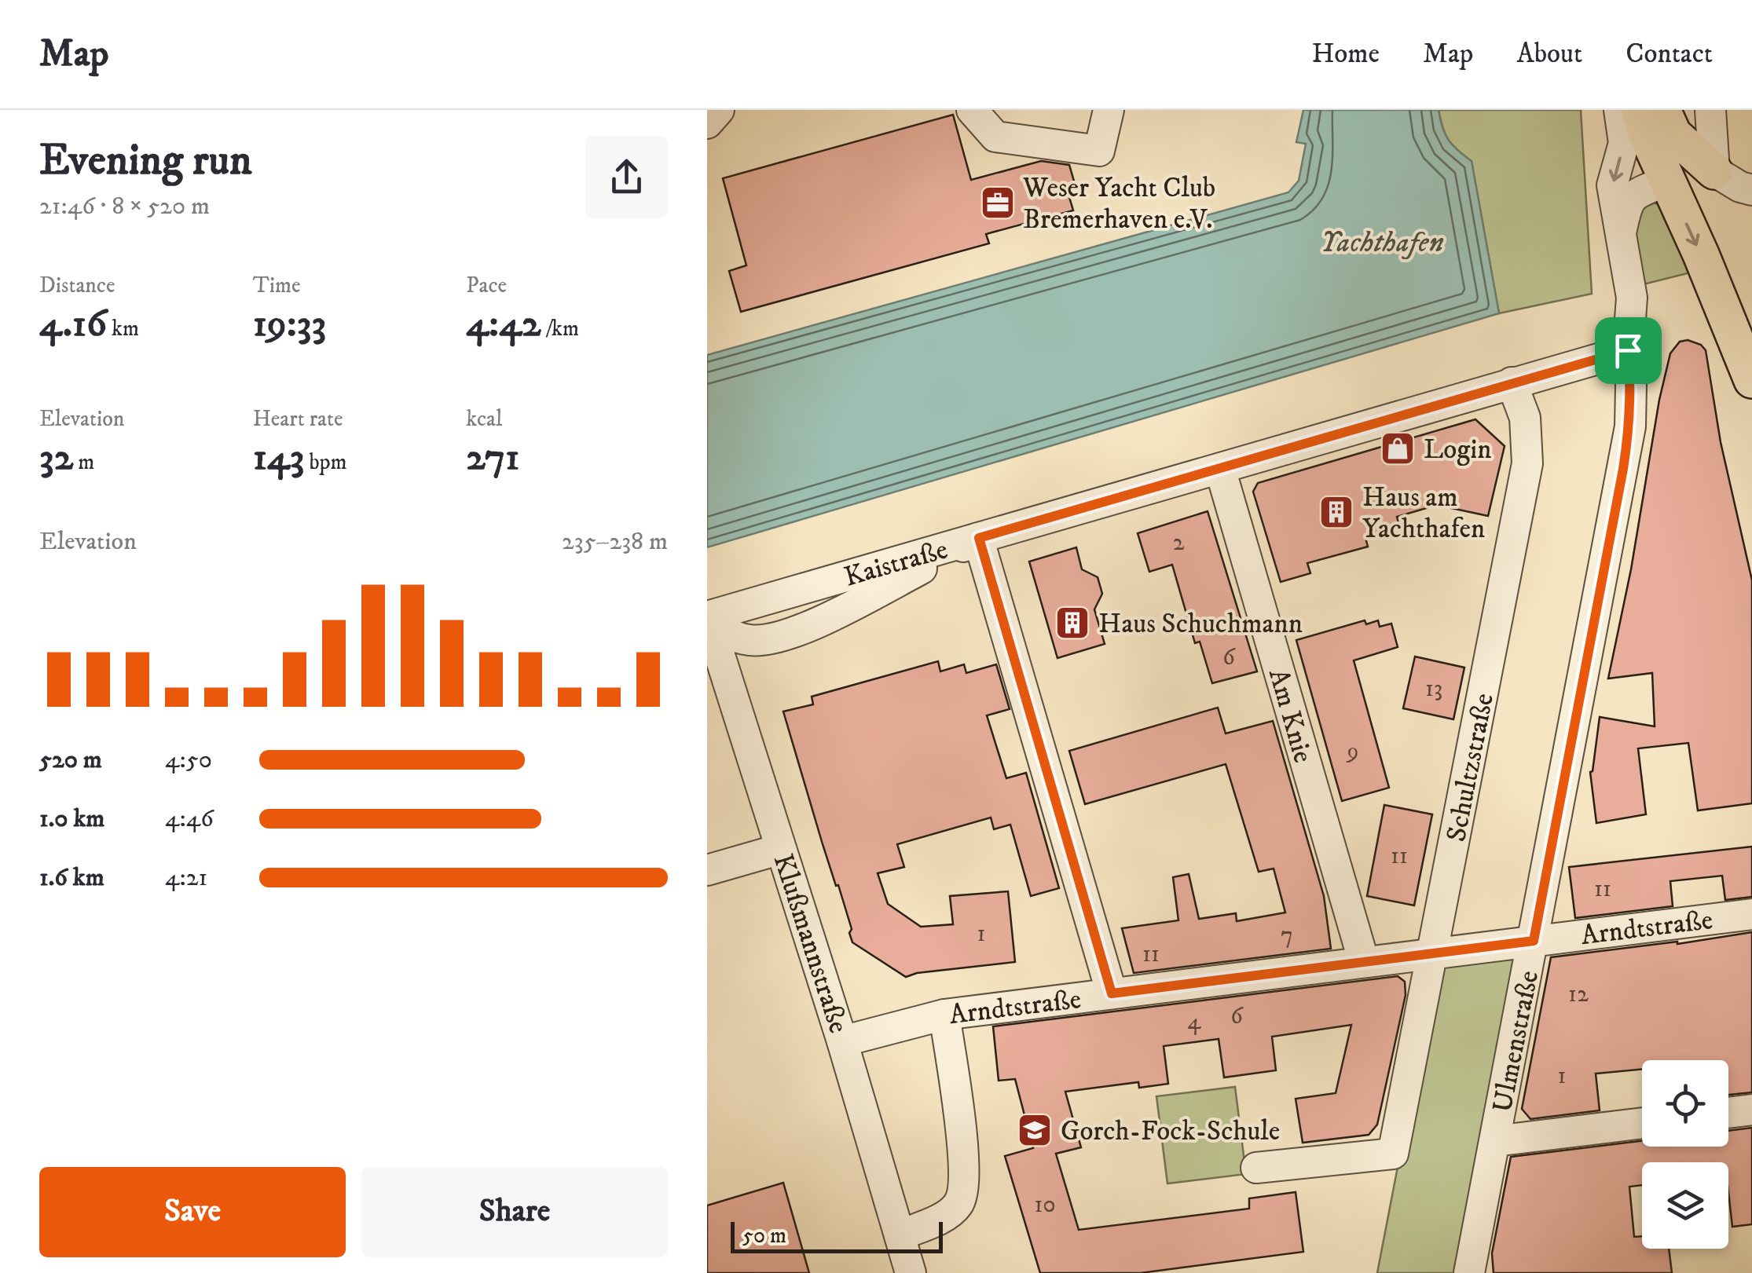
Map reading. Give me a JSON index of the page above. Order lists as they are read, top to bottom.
{
  "streets": {
    "street": [
      "Kaistraße",
      "Am Knie",
      "Schultzstraße",
      "Arndtstraße",
      "Klußmannstraße",
      "Ulmenstraße"
    ]
  },
  "crossings": [
    ["Kaistraße", "Am Knie"],
    ["Kaistraße", "Schultzstraße"],
    ["Kaistraße", "Klußmannstraße"],
    ["Kaistraße", "Ulmenstraße"],
    ["Am Knie", "Arndtstraße"],
    ["Schultzstraße", "Arndtstraße"],
    ["Arndtstraße", "Klußmannstraße"],
    ["Arndtstraße", "Ulmenstraße"]
  ],
  "water": ["Yachthafen"],
  "places": {
    "office": ["Weser Yacht Club Bremerhaven e.V."],
    "shop": ["Login"],
    "building": ["Haus am Yachthafen", "Haus Schuchmann"],
    "school or university": ["Gorch-Fock-Schule"]
  },
  "house_numbers": [
    "2",
    "6",
    "13",
    "9",
    "11",
    "11",
    "1",
    "7",
    "11",
    "12",
    "6",
    "4",
    "1",
    "10"
  ],
  "scale_bar": "50 m",
  "page": {
    "header": "Map",
    "nav": [
      "Home",
      "Map",
      "About",
      "Contact"
    ],
    "heading": ["Evening run", "21:46 · 8 × 520 m"],
    "stats": [
      ["Distance", "4.16 km"],
      ["Time", "19:33"],
      ["Pace", "4:42 /km"],
      ["Elevation", "32 m"],
      ["Heart rate", "143 bpm"],
      ["kcal", "271"]
    ],
    "chart": ["Elevation", "235–238 m"],
    "list": [
      {
        "name": "520 m",
        "note": "4:50"
      },
      {
        "name": "1.0 km",
        "note": "4:46"
      },
      {
        "name": "1.6 km",
        "note": "4:21"
      }
    ],
    "buttons": ["Save", "Share"],
    "scale": "50 m"
  }
}
